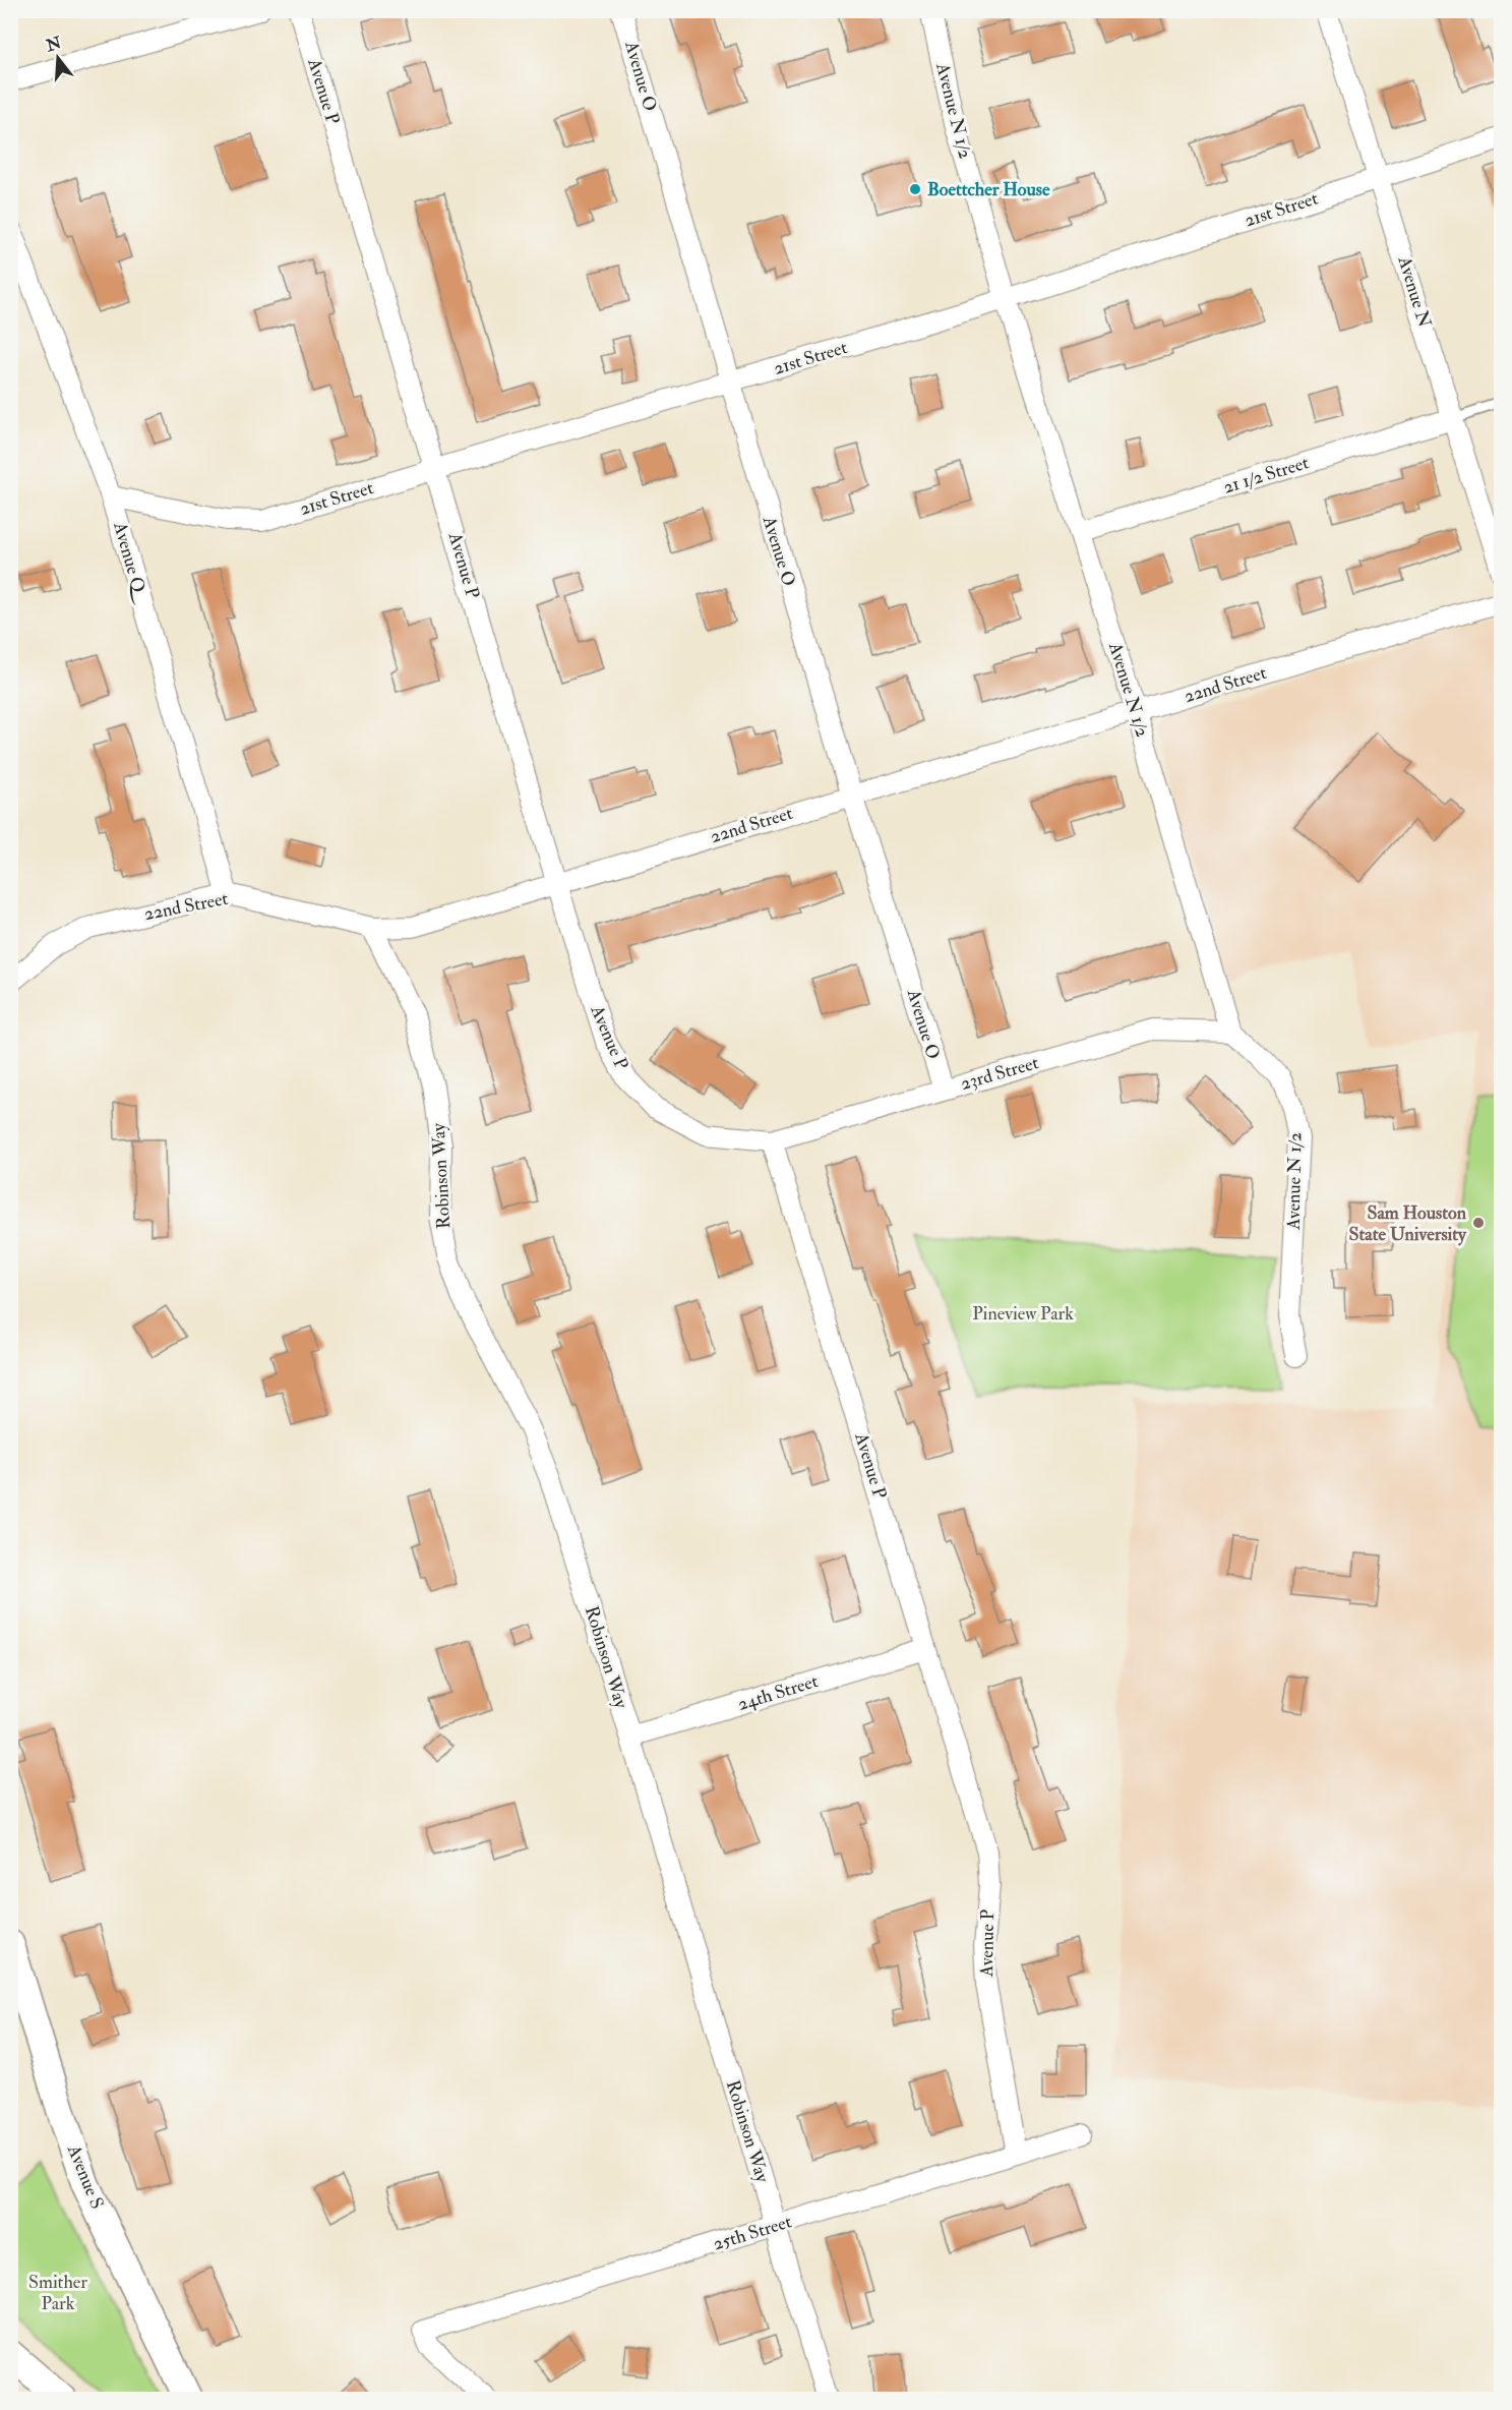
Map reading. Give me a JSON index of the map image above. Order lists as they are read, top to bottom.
{
  "streets": {
    "street": [
      "Avenue O",
      "Avenue P",
      "Avenue N 1/2",
      "21st Street",
      "Avenue N",
      "21 1/2 Street",
      "Avenue Q",
      "22nd Street",
      "23rd Street",
      "Robinson Way",
      "24th Street",
      "Avenue S",
      "25th Street"
    ]
  },
  "crossings": [
    ["Avenue O", "21st Street"],
    ["Avenue O", "22nd Street"],
    ["Avenue O", "23rd Street"],
    ["Avenue P", "21st Street"],
    ["Avenue P", "22nd Street"],
    ["Avenue P", "23rd Street"],
    ["Avenue P", "24th Street"],
    ["Avenue P", "25th Street"],
    ["Avenue N 1/2", "21st Street"],
    ["Avenue N 1/2", "21 1/2 Street"],
    ["Avenue N 1/2", "22nd Street"],
    ["Avenue N 1/2", "23rd Street"],
    ["21st Street", "Avenue N"],
    ["21st Street", "Avenue Q"],
    ["Avenue N", "21 1/2 Street"],
    ["Avenue Q", "22nd Street"],
    ["22nd Street", "Robinson Way"],
    ["Robinson Way", "24th Street"],
    ["Robinson Way", "25th Street"]
  ],
  "parks": ["Pineview Park", "Smither Park"],
  "places": ["Boettcher House", "Sam Houston State University"],
  "north": "top"
}
